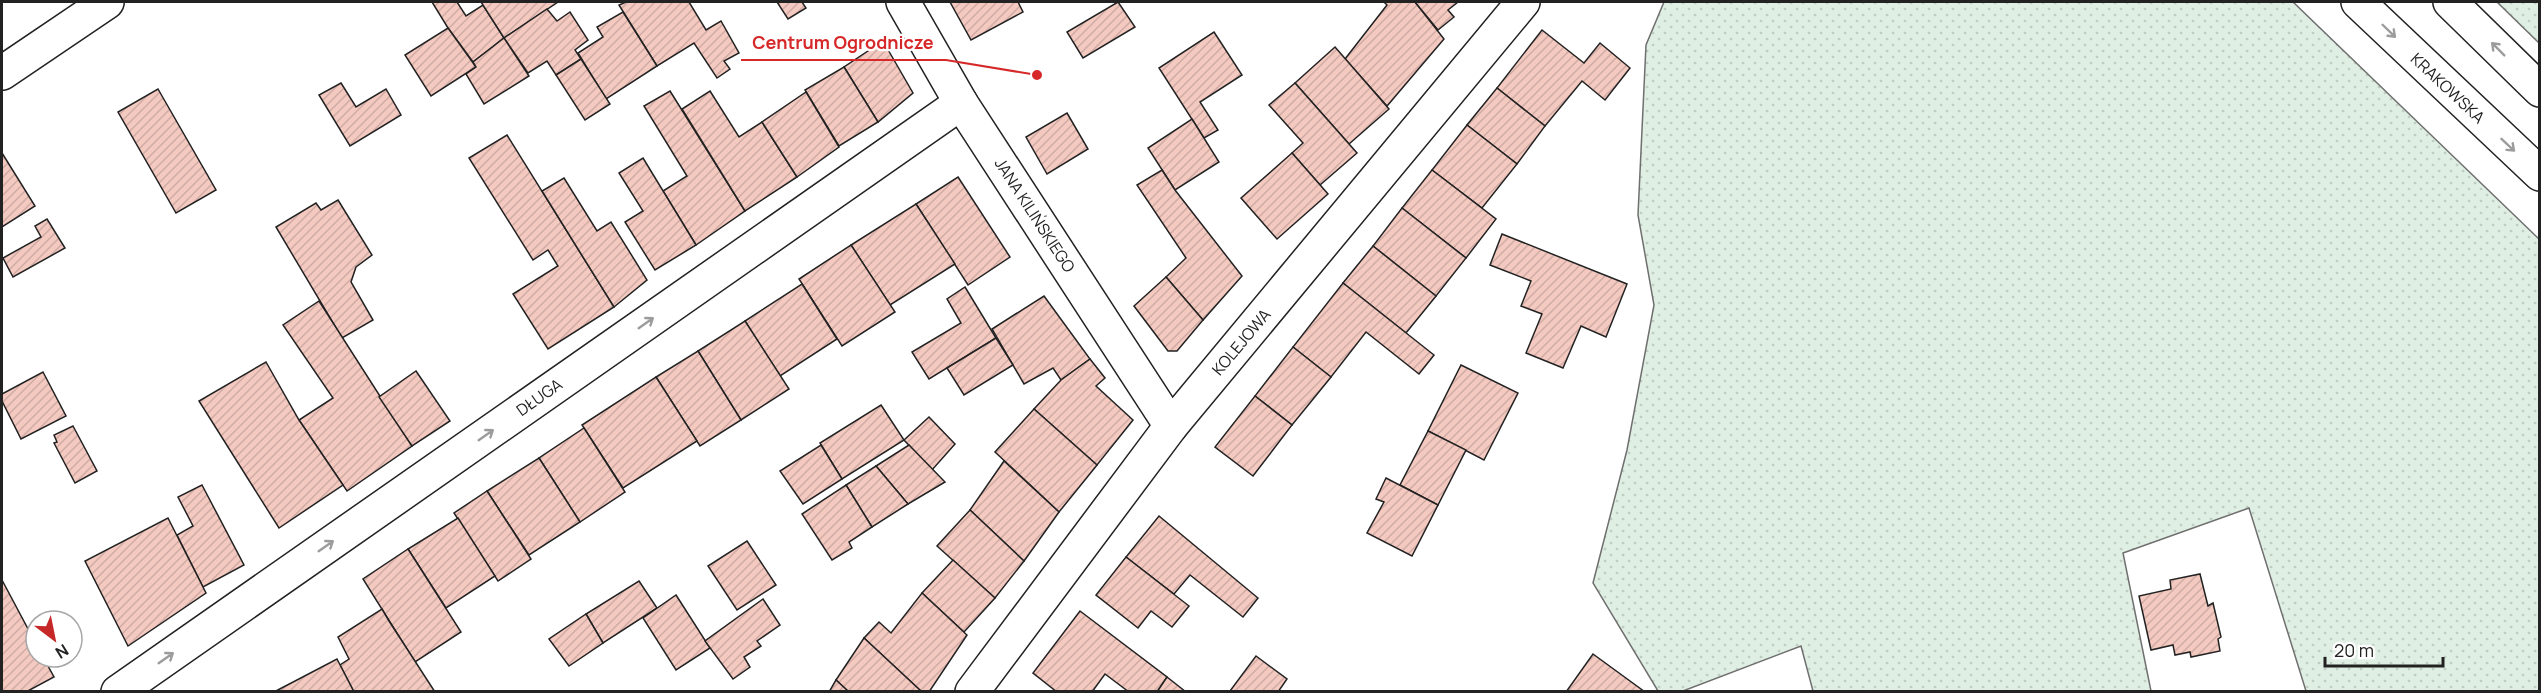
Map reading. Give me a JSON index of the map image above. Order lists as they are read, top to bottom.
{
  "streets": {
    "street": [
      "KRAKOWSKA",
      "JANA KILIŃSKIEGO",
      "KOLEJOWA",
      "DŁUGA"
    ]
  },
  "crossings": [
    ["JANA KILIŃSKIEGO", "KOLEJOWA"],
    ["JANA KILIŃSKIEGO", "DŁUGA"]
  ],
  "one_way": ["DŁUGA"],
  "places": ["Centrum Ogrodnicze"],
  "scale_bar": "20 m",
  "north": "bottom right"
}
